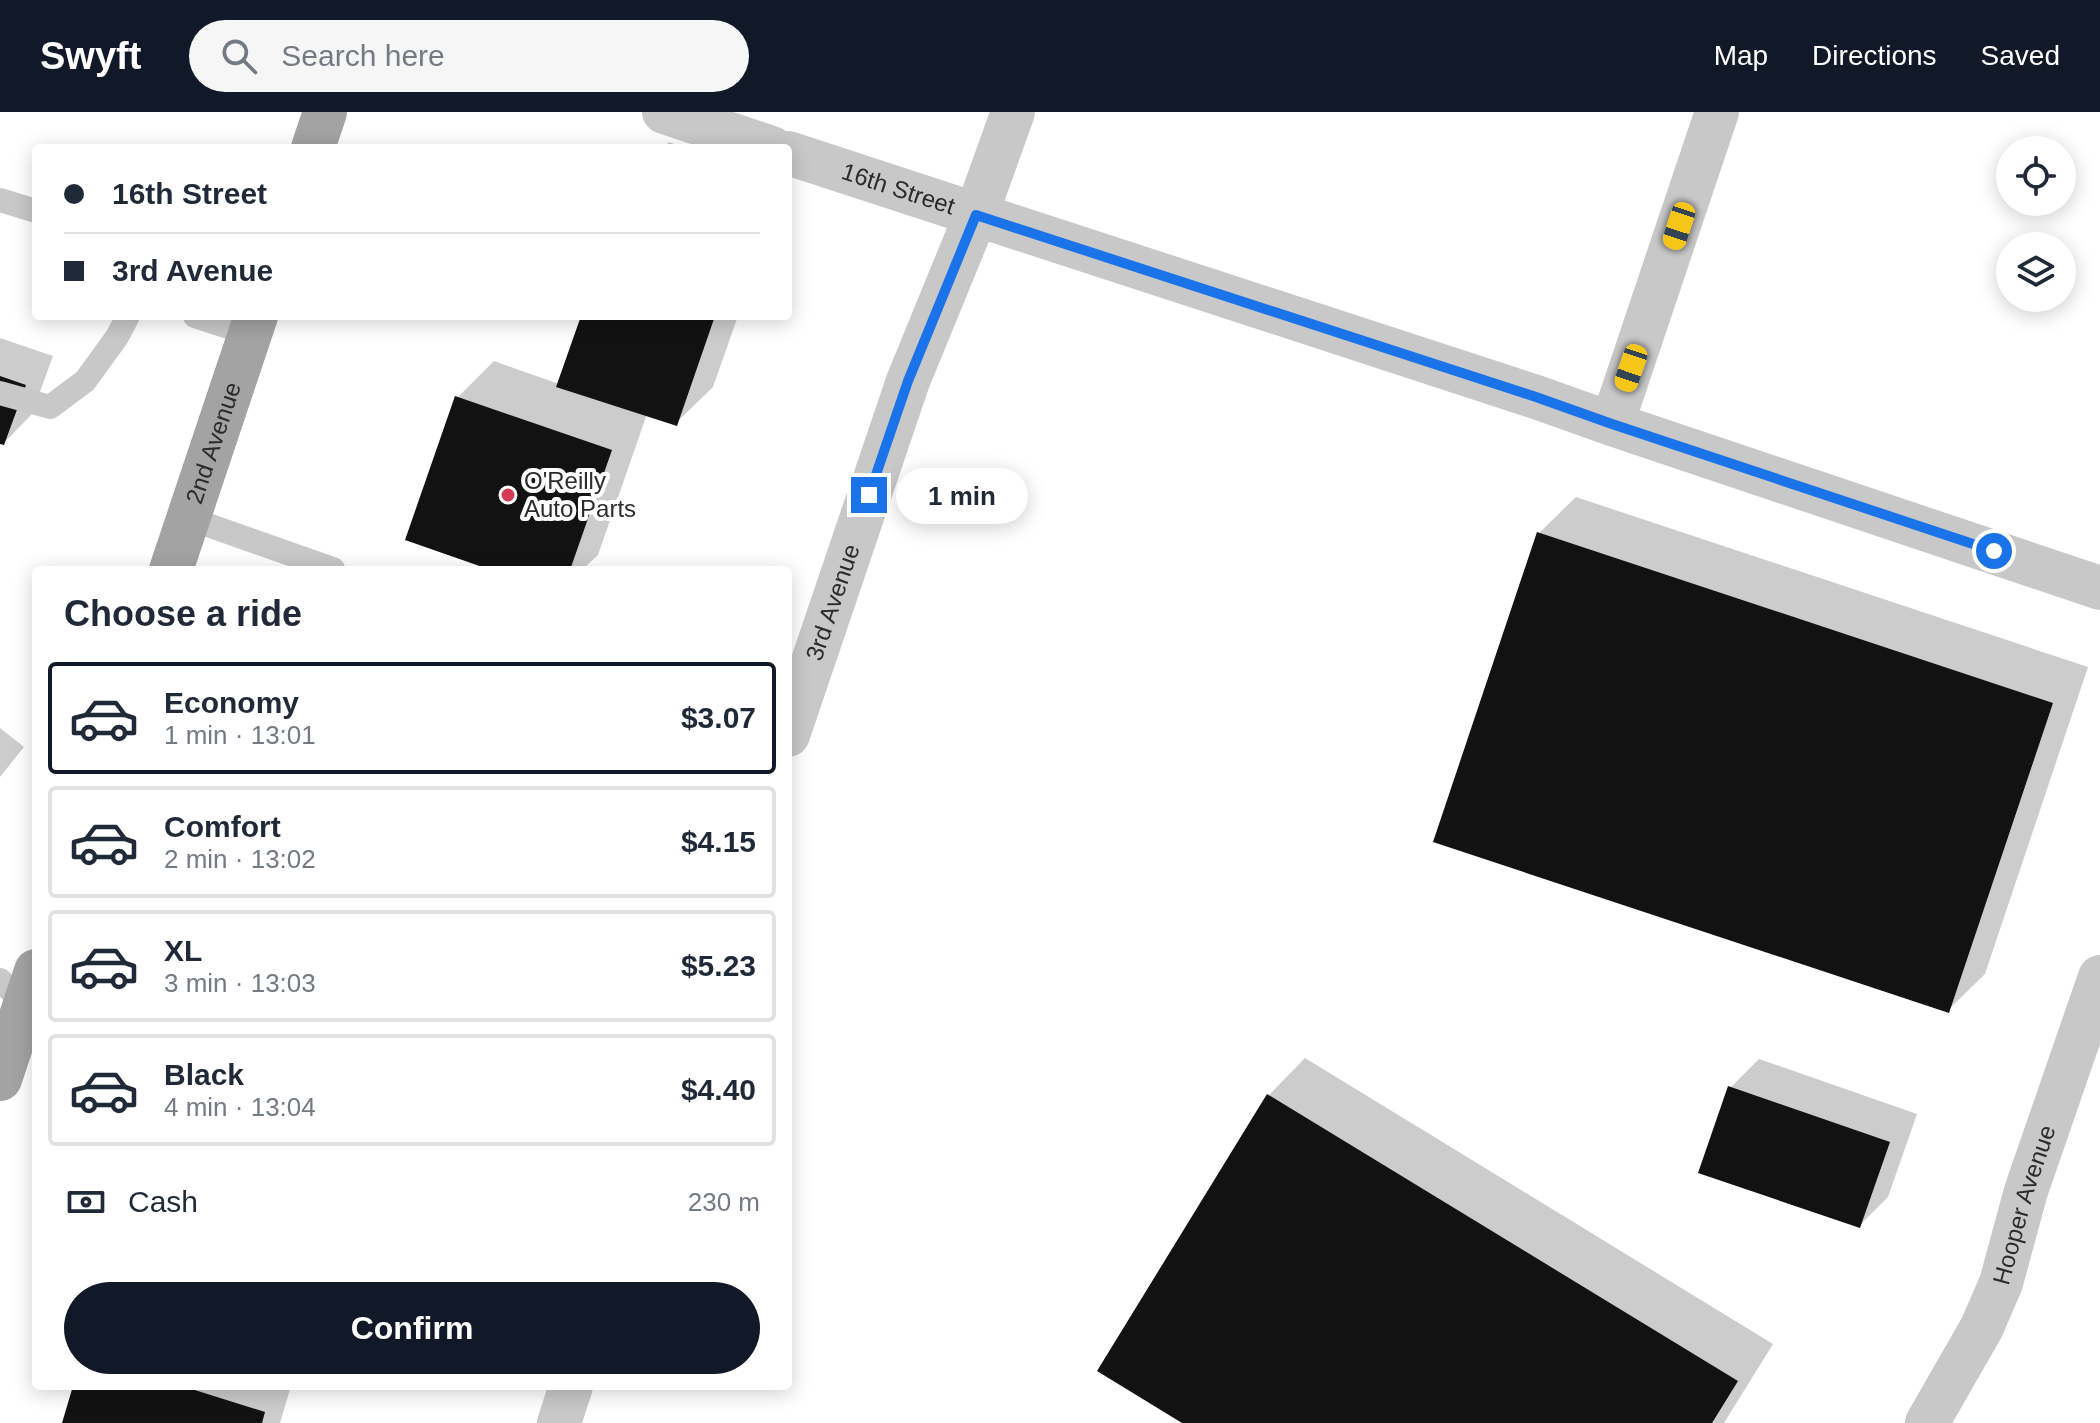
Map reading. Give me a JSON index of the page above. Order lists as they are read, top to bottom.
{
  "streets": {
    "main road": ["2nd Avenue"],
    "street": ["16th Street", "3rd Avenue", "Hooper Avenue"]
  },
  "crossings": [
    ["16th Street", "3rd Avenue"]
  ],
  "places": ["O'Reilly Auto Parts"],
  "page": {
    "header": "Swyft",
    "search": "Search here",
    "nav": ["Map", "Directions", "Saved"],
    "banner": ["16th Street", "3rd Avenue"],
    "bubble": "1 min",
    "heading": "Choose a ride",
    "list": [
      {
        "name": "Economy",
        "note": "1 min · 13:01",
        "value": "$3.07"
      },
      {
        "name": "Comfort",
        "note": "2 min · 13:02",
        "value": "$4.15"
      },
      {
        "name": "XL",
        "note": "3 min · 13:03",
        "value": "$5.23"
      },
      {
        "name": "Black",
        "note": "4 min · 13:04",
        "value": "$4.40"
      }
    ],
    "pay": ["Cash", "230 m"],
    "buttons": "Confirm"
  }
}
